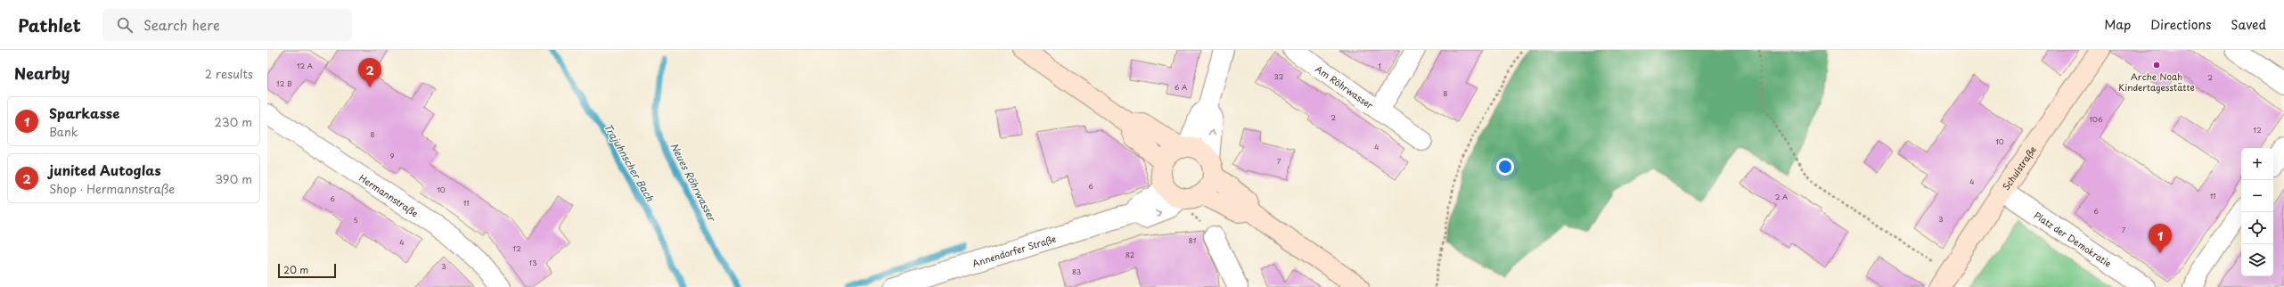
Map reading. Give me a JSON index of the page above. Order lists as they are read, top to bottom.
{
  "streets": {
    "main road": ["Schulstraße"],
    "street": [
      "Am Röhrwasser",
      "Hermannstraße",
      "Platz der Demokratie",
      "Annendorfer Straße"
    ]
  },
  "crossings": [
    ["Schulstraße", "Platz der Demokratie"]
  ],
  "water": ["Trajuhnscher Bach", "Neues Röhrwasser"],
  "places": ["Arche Noah Kindertagesstätte"],
  "house_numbers": [
    "12 A",
    "1",
    "32",
    "2",
    "12 B",
    "6 A",
    "8",
    "2",
    "106",
    "12",
    "8",
    "10",
    "4",
    "9",
    "7",
    "4",
    "6",
    "10",
    "11",
    "2 A",
    "6",
    "11",
    "6",
    "3",
    "5",
    "7",
    "81",
    "4",
    "12",
    "82",
    "13",
    "3",
    "83"
  ],
  "scale_bar": "20 m",
  "page": {
    "header": "Pathlet",
    "search": "Search here",
    "nav": ["Map", "Directions", "Saved"],
    "heading": ["Nearby", "2 results"],
    "pins": ["2", "1"],
    "list": [
      {
        "mark": "1",
        "name": "Sparkasse",
        "note": "Bank",
        "value": "230 m"
      },
      {
        "mark": "2",
        "name": "junited Autoglas",
        "note": "Shop · Hermannstraße",
        "value": "390 m"
      }
    ],
    "map_buttons": ["+", "−"],
    "scale": "20 m"
  }
}
